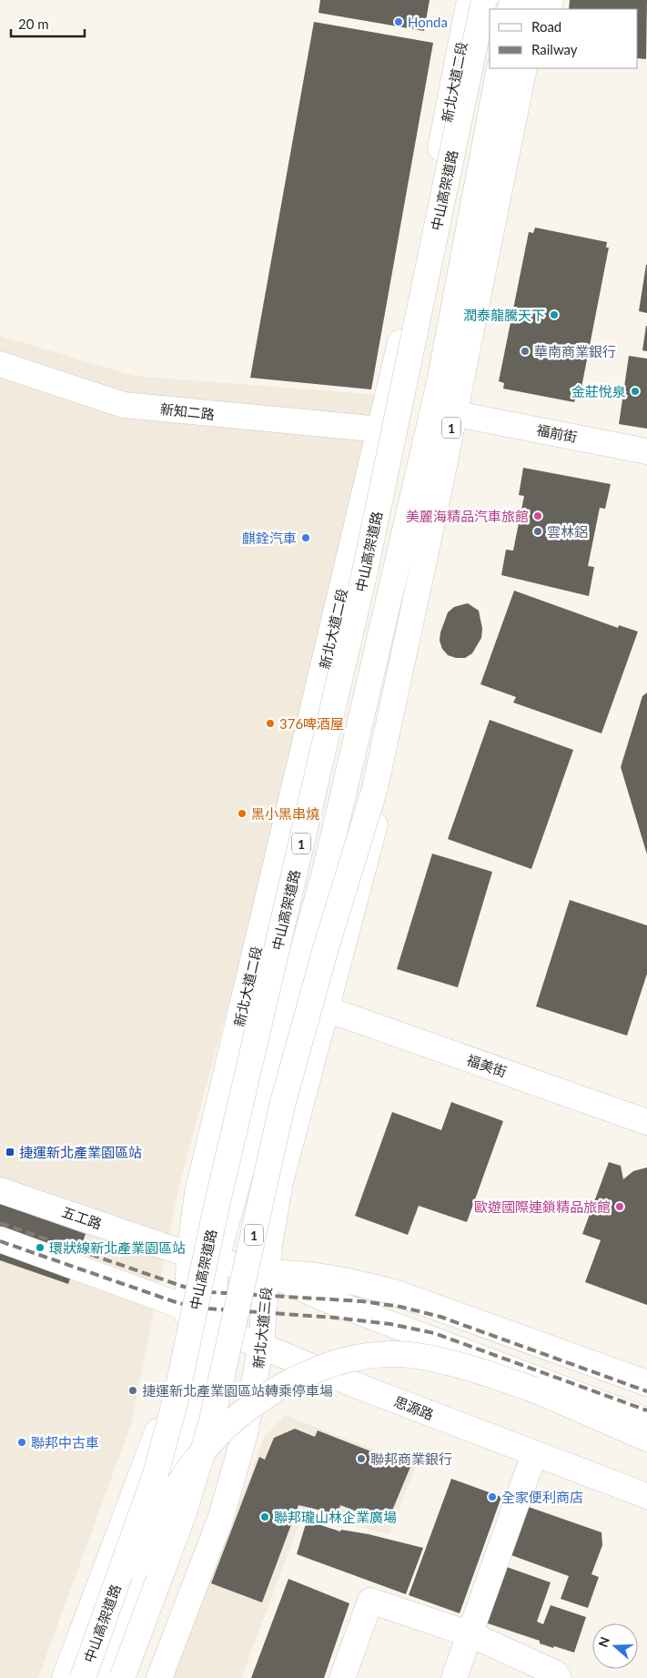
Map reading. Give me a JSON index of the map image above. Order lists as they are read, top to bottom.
{
  "streets": {
    "main road": [
      "新北大道二段",
      "中山高架道路",
      "新知二路",
      "1",
      "福前街",
      "福美街",
      "五工路",
      "新北大道三段",
      "思源路"
    ]
  },
  "crossings": [
    ["新北大道二段", "新知二路"],
    ["新北大道二段", "1"],
    ["新北大道二段", "五工路"],
    ["1", "福前街"],
    ["1", "福美街"],
    ["1", "五工路"],
    ["1", "新北大道三段"],
    ["1", "思源路"],
    ["新北大道三段", "思源路"]
  ],
  "places": {
    "other": [
      "Honda",
      "潤泰龍騰天下",
      "華南商業銀行",
      "金莊悅泉",
      "美麗海精品汽車旅館",
      "雲林鋁",
      "麒銓汽車",
      "376啤酒屋",
      "黑小黑串燒",
      "歐遊國際連鎖精品旅館",
      "環狀線新北產業園區站",
      "捷運新北產業園區站轉乘停車場",
      "聯邦中古車",
      "聯邦商業銀行",
      "全家便利商店",
      "聯邦瓏山林企業廣場"
    ],
    "transit": ["捷運新北產業園區站"]
  },
  "legend": ["Road", "Railway"],
  "scale_bar": "20 m",
  "north": "left"
}
